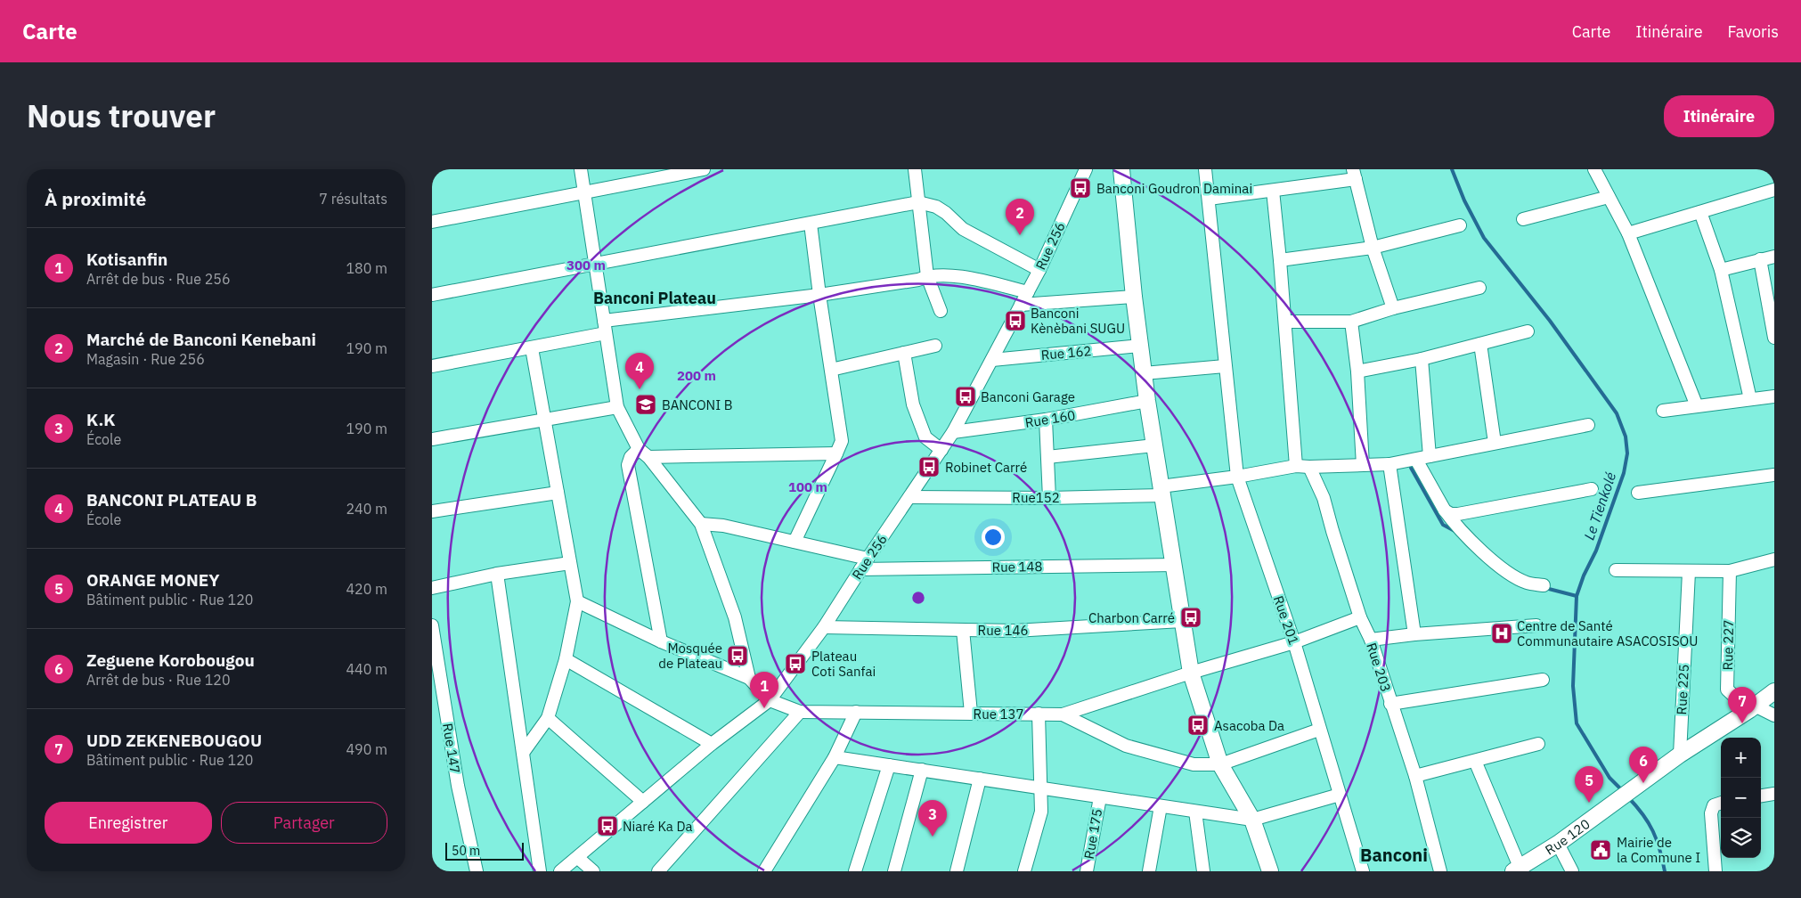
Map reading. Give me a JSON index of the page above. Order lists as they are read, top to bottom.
{
  "streets": {
    "main road": ["Rue 120"],
    "street": [
      "Rue 256",
      "Rue 162",
      "Rue 160",
      "Rue152",
      "Rue 148",
      "Rue 201",
      "Rue 146",
      "Rue 227",
      "Rue 203",
      "Rue 225",
      "Rue 137",
      "Rue 147",
      "Rue 175"
    ]
  },
  "crossings": [
    ["Rue 256", "Rue 162"],
    ["Rue 256", "Rue 160"],
    ["Rue 256", "Rue152"],
    ["Rue 256", "Rue 148"],
    ["Rue 256", "Rue 146"],
    ["Rue 256", "Rue 137"],
    ["Rue152", "Rue 201"],
    ["Rue152", "Rue 203"],
    ["Rue 201", "Rue 137"],
    ["Rue 227", "Rue 120"],
    ["Rue 225", "Rue 120"]
  ],
  "districts": ["Banconi Plateau", "Banconi"],
  "water": ["Le Tienkolé"],
  "places": {
    "bus stop": [
      "Banconi Goudron Daminai",
      "Banconi Kènèbani SUGU",
      "Banconi Garage",
      "Robinet Carré",
      "Charbon Carré",
      "Mosquée de Plateau",
      "Plateau Coti Sanfai",
      "Asacoba Da",
      "Niaré Ka Da"
    ],
    "school or university": ["BANCONI B"],
    "hospital": ["Centre de Santé Communautaire ASACOSISOU"],
    "public building": ["Mairie de la Commune I"]
  },
  "scale_bar": "50 m",
  "page": {
    "header": "Carte",
    "nav": ["Carte", "Itinéraire", "Favoris"],
    "title": "Nous trouver",
    "buttons": [
      "Itinéraire",
      ["Enregistrer", "Partager"]
    ],
    "heading": ["À proximité", "7 résultats"],
    "pins": [
      "2",
      "4",
      "1",
      "7",
      "6",
      "5",
      "3"
    ],
    "list": [
      {
        "mark": "1",
        "name": "Kotisanfin",
        "note": "Arrêt de bus · Rue 256",
        "value": "180 m"
      },
      {
        "mark": "2",
        "name": "Marché de Banconi Kenebani",
        "note": "Magasin · Rue 256",
        "value": "190 m"
      },
      {
        "mark": "3",
        "name": "K.K",
        "note": "École",
        "value": "190 m"
      },
      {
        "mark": "4",
        "name": "BANCONI PLATEAU B",
        "note": "École",
        "value": "240 m"
      },
      {
        "mark": "5",
        "name": "ORANGE MONEY",
        "note": "Bâtiment public · Rue 120",
        "value": "420 m"
      },
      {
        "mark": "6",
        "name": "Zeguene Korobougou",
        "note": "Arrêt de bus · Rue 120",
        "value": "440 m"
      },
      {
        "mark": "7",
        "name": "UDD ZEKENEBOUGOU",
        "note": "Bâtiment public · Rue 120",
        "value": "490 m"
      }
    ],
    "map_buttons": ["+", "−"],
    "scale": "50 m"
  },
  "rings": ["300 m", "200 m", "100 m"]
}
